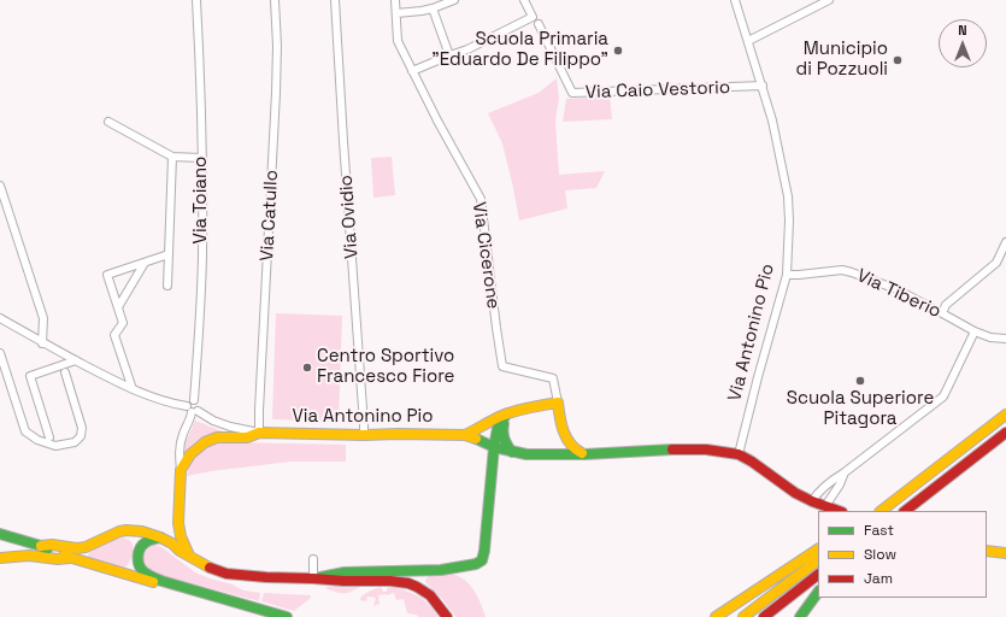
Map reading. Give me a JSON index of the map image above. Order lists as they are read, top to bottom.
{
  "streets": {
    "main road": ["Via Antonino Pio"],
    "street": [
      "Via Caio Vestorio",
      "Via Toiano",
      "Via Catullo",
      "Via Ovidio",
      "Via Cicerone",
      "Via Tiberio"
    ]
  },
  "crossings": [
    ["Via Caio Vestorio", "Via Antonino Pio"],
    ["Via Catullo", "Via Antonino Pio"],
    ["Via Ovidio", "Via Antonino Pio"],
    ["Via Cicerone", "Via Antonino Pio"],
    ["Via Tiberio", "Via Antonino Pio"]
  ],
  "places": [
    "Scuola Primaria \"Eduardo De Filippo\"",
    "Municipio di Pozzuoli",
    "Centro Sportivo Francesco Fiore",
    "Scuola Superiore Pitagora"
  ],
  "legend": ["Fast", "Slow", "Jam"],
  "north": "top"
}
